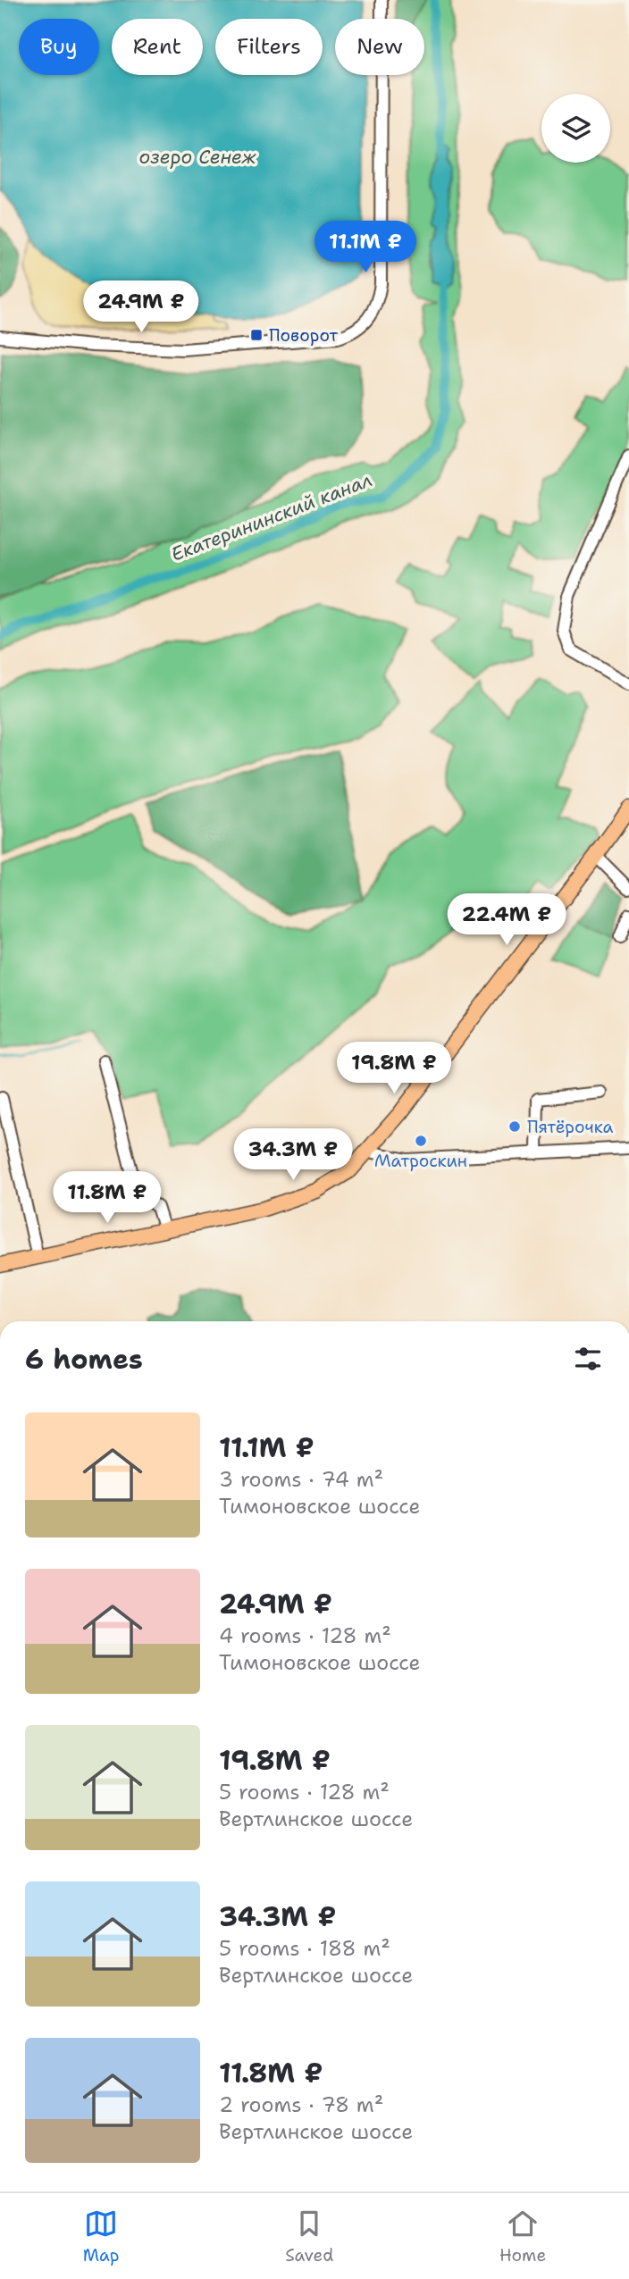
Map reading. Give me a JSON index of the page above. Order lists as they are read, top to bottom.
{
  "water": ["озеро Сенеж", "Екатерининский канал"],
  "places": {
    "transit": ["Поворот"],
    "other": ["Пятёрочка", "Матроскин"]
  },
  "page": {
    "chip": [
      "Buy",
      "Rent",
      "Filters",
      "New"
    ],
    "price": [
      "11.1M ₽",
      "24.9M ₽",
      "22.4M ₽",
      "19.8M ₽",
      "34.3M ₽",
      "11.8M ₽"
    ],
    "heading": "6 homes",
    "list": [
      {
        "name": "11.1M ₽",
        "note": "3 rooms · 74 m² · Тимоновское шоссе"
      },
      {
        "name": "24.9M ₽",
        "note": "4 rooms · 128 m² · Тимоновское шоссе"
      },
      {
        "name": "19.8M ₽",
        "note": "5 rooms · 128 m² · Вертлинское шоссе"
      },
      {
        "name": "34.3M ₽",
        "note": "5 rooms · 188 m² · Вертлинское шоссе"
      },
      {
        "name": "11.8M ₽",
        "note": "2 rooms · 78 m² · Вертлинское шоссе"
      }
    ],
    "tabs": ["Map", "Saved", "Home"]
  }
}
